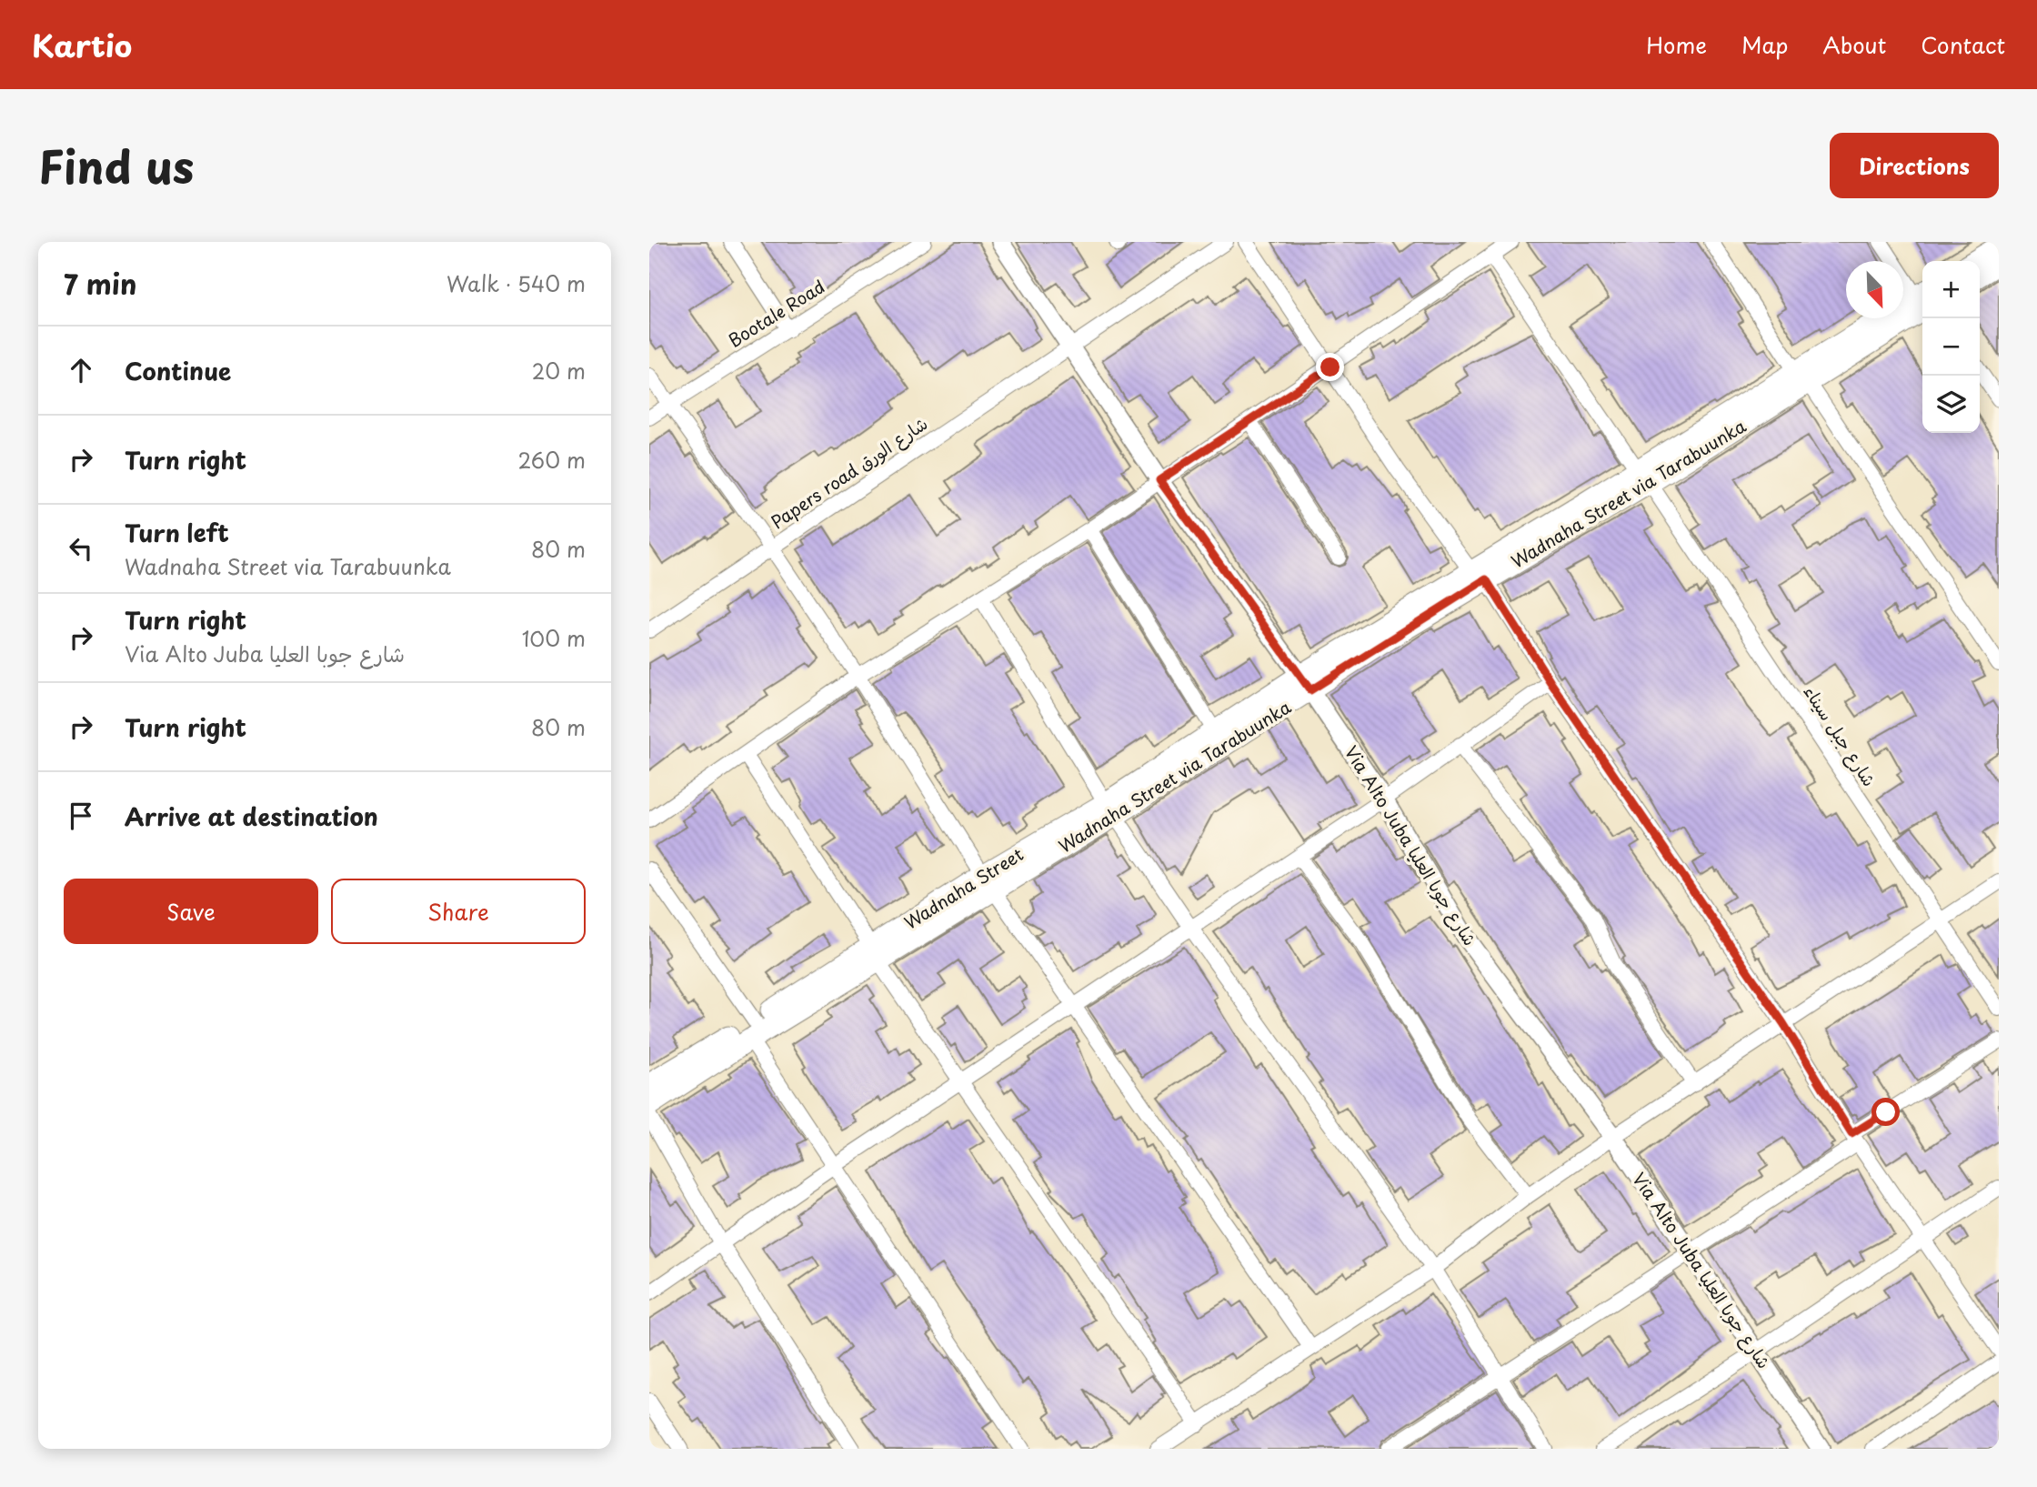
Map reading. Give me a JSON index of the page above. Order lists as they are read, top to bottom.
{
  "streets": {
    "main road": ["Wadnaha Street via Tarabuunka", "Wadnaha Street"],
    "street": [
      "Bootale Road",
      "Papers road شارع الورق",
      "شارع جبل سيناء",
      "Via Alto Juba شارع جوبا العليا"
    ]
  },
  "crossings": [
    ["Papers road شارع الورق", "Via Alto Juba شارع جوبا العليا"],
    ["Wadnaha Street via Tarabuunka", "Via Alto Juba شارع جوبا العليا"],
    ["Wadnaha Street via Tarabuunka", "Wadnaha Street"],
    ["شارع جبل سيناء", "Wadnaha Street"],
    ["Via Alto Juba شارع جوبا العليا", "Wadnaha Street"]
  ],
  "north": "bottom right",
  "page": {
    "header": "Kartio",
    "nav": [
      "Home",
      "Map",
      "About",
      "Contact"
    ],
    "title": "Find us",
    "buttons": [
      "Directions",
      ["Save", "Share"]
    ],
    "heading": ["7 min", "Walk · 540 m"],
    "map_buttons": ["+", "−"],
    "list": [
      ["Continue", "20 m"],
      ["Turn right", "260 m"],
      ["Turn left", "Wadnaha Street via Tarabuunka", "80 m"],
      ["Turn right", "Via Alto Juba شارع جوبا العليا", "100 m"],
      ["Turn right", "80 m"],
      "Arrive at destination"
    ]
  }
}
